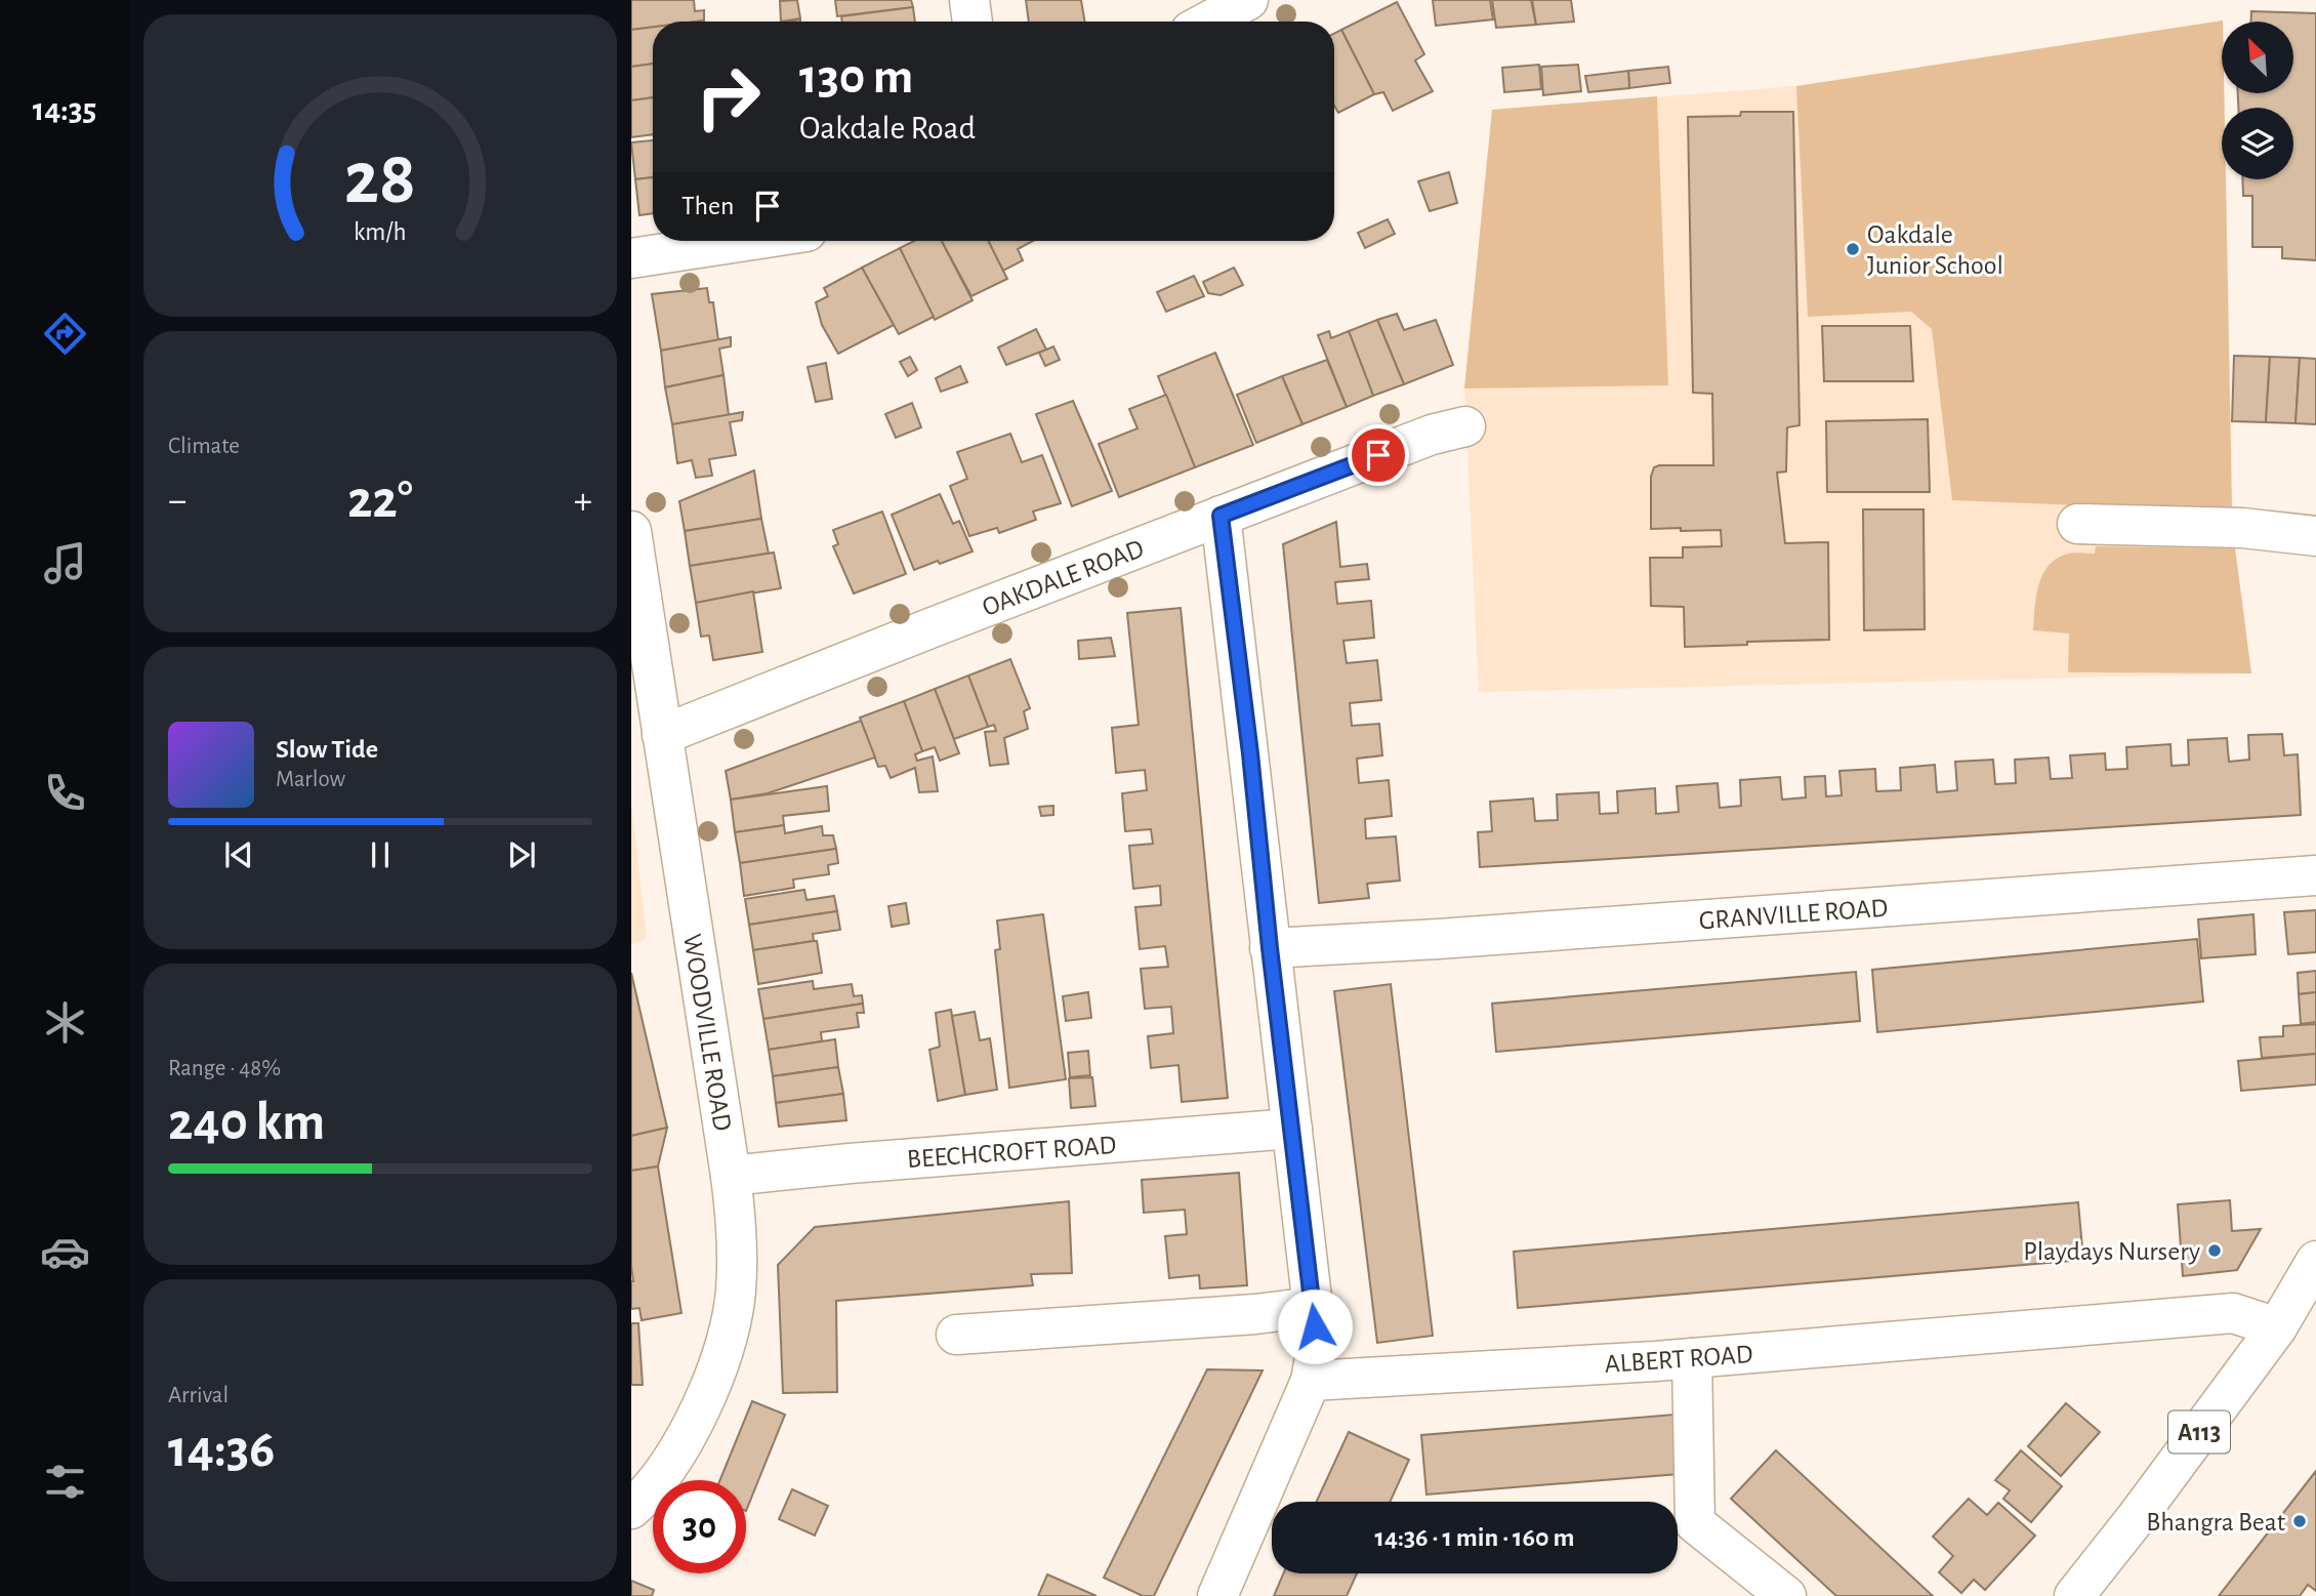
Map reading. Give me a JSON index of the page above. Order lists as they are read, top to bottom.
{
  "streets": {
    "street": [
      "OAKDALE ROAD",
      "GRANVILLE ROAD",
      "WOODVILLE ROAD",
      "BEECHCROFT ROAD",
      "ALBERT ROAD",
      "A113"
    ]
  },
  "crossings": [
    ["OAKDALE ROAD", "WOODVILLE ROAD"],
    ["WOODVILLE ROAD", "BEECHCROFT ROAD"],
    ["ALBERT ROAD", "A113"]
  ],
  "places": ["Oakdale Junior School", "Playdays Nursery", "Bhangra Beat"],
  "north": "top left",
  "page": {
    "tabs": "14:35",
    "turn": ["130 m", "Oakdale Road"],
    "then": "Then",
    "tile": [
      "Climate",
      ["Range · 48%", "240 km"],
      ["Arrival", "14:36"]
    ],
    "heat": ["−", "22°", "+"],
    "song": ["Slow Tide", "Marlow"],
    "limit": "30",
    "trip": "14:36 · 1 min · 160 m",
    "gauge": ["28", "km/h"]
  }
}
